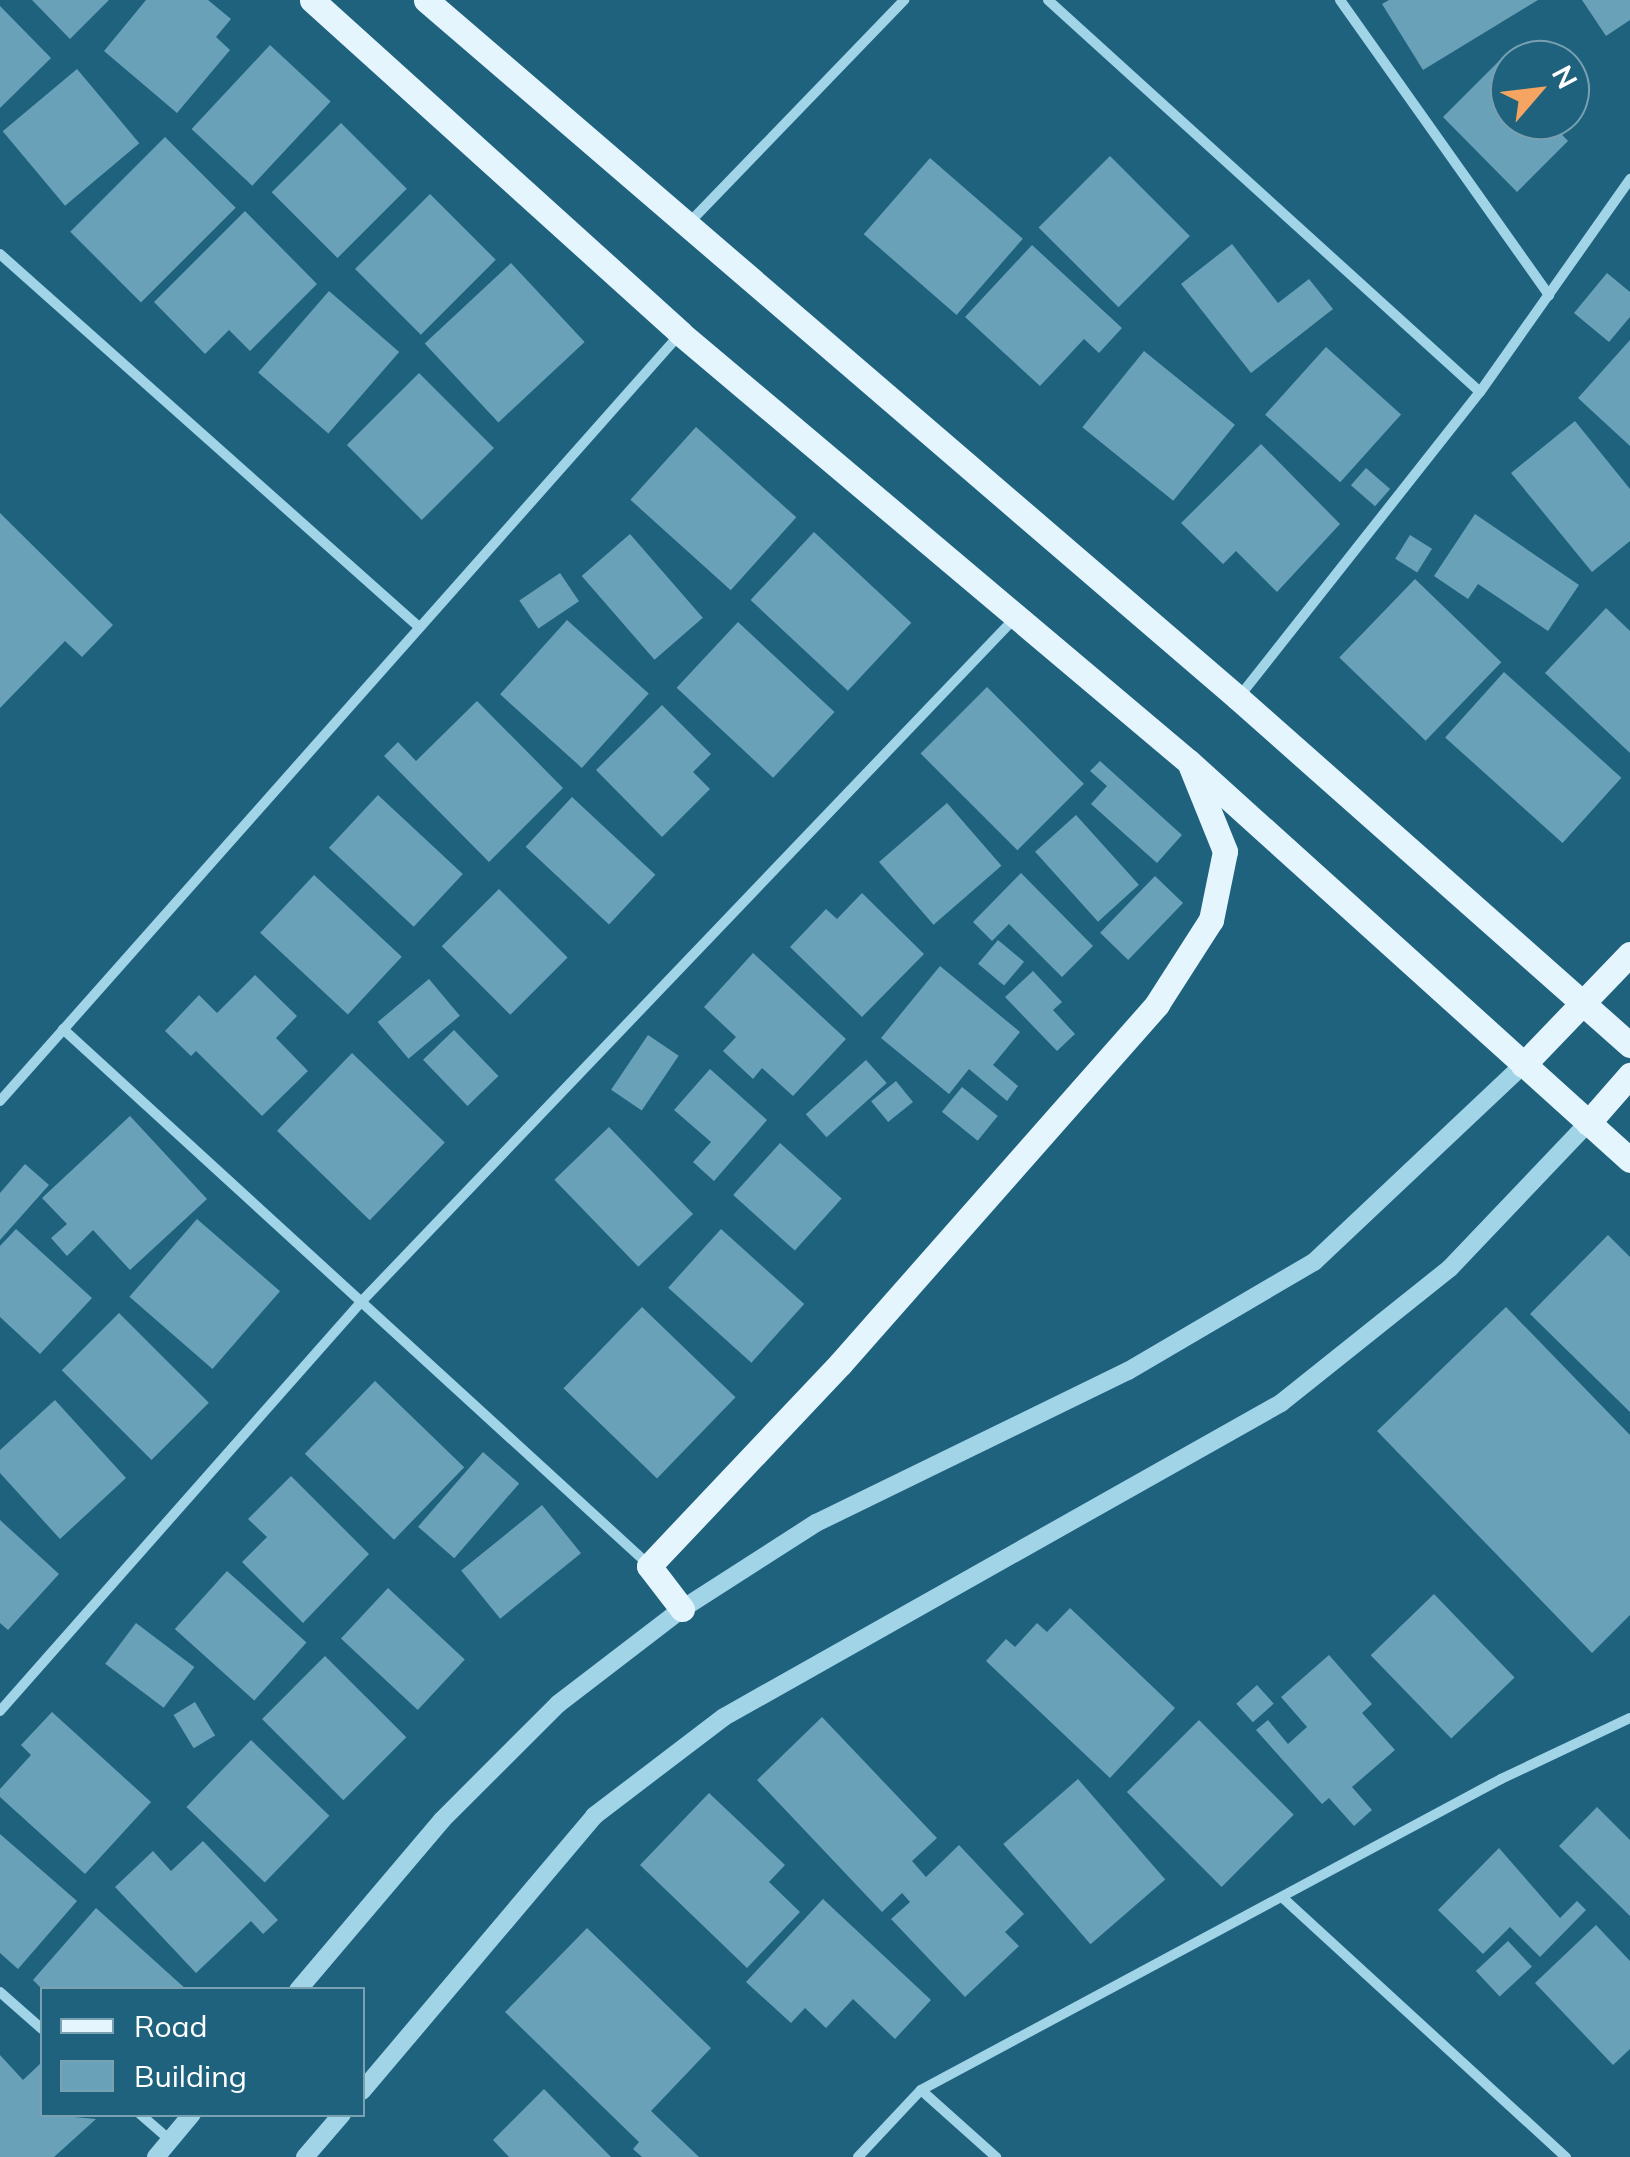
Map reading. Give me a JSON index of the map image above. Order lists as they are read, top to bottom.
{
  "legend": ["Road", "Building"],
  "north": "top right"
}
